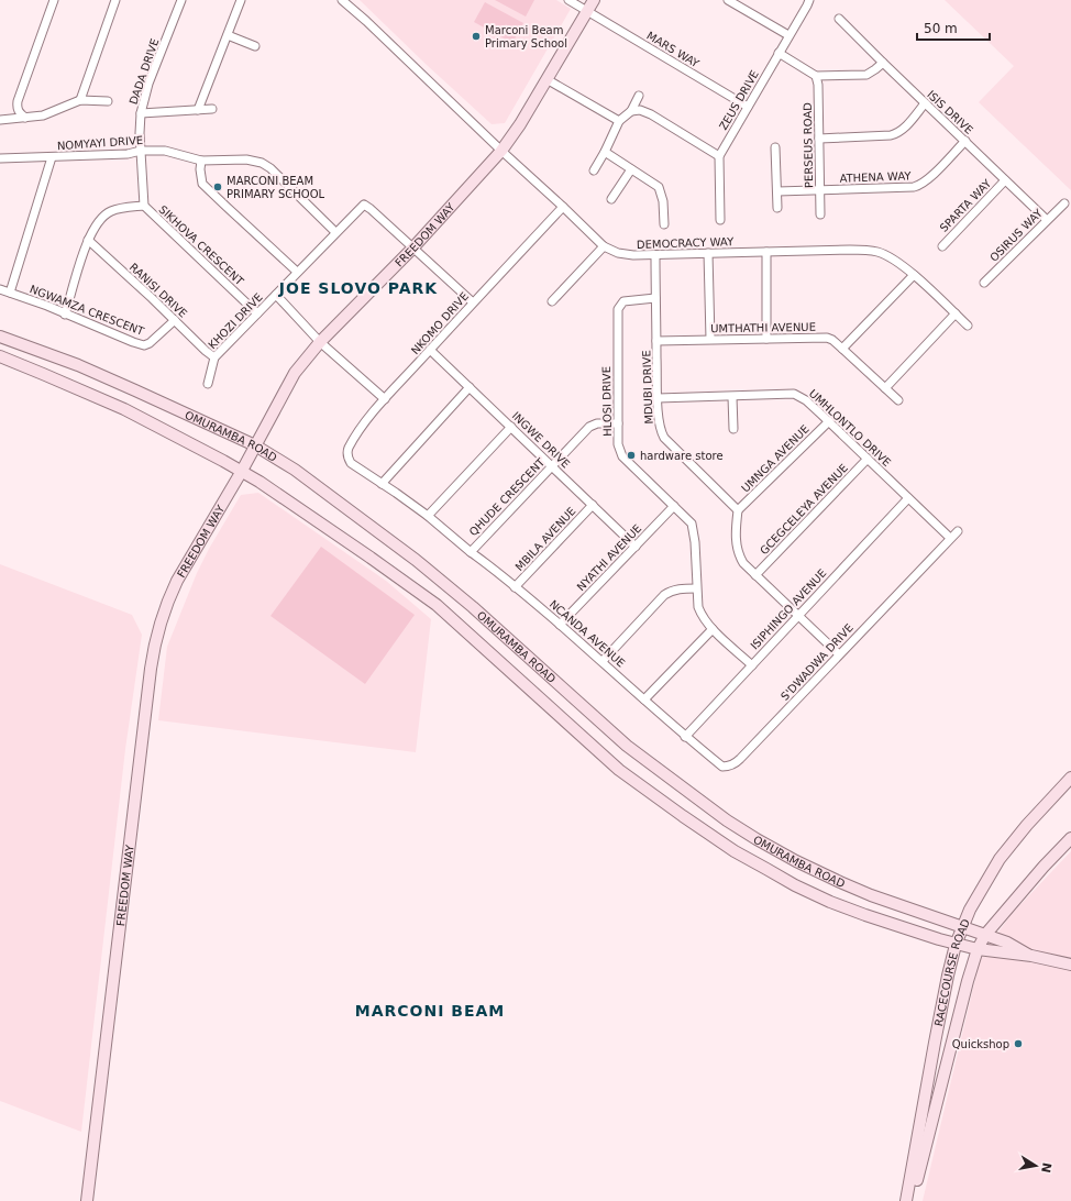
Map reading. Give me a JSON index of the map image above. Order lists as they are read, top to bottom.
{
  "streets": {
    "main road": ["FREEDOM WAY", "OMURAMBA ROAD", "RACECOURSE ROAD"],
    "street": [
      "MARS WAY",
      "DADA DRIVE",
      "ZEUS DRIVE",
      "ISIS DRIVE",
      "NOMYAYI DRIVE",
      "PERSEUS ROAD",
      "ATHENA WAY",
      "SPARTA WAY",
      "OSIRUS WAY",
      "DEMOCRACY WAY",
      "SIKHOVA CRESCENT",
      "RANISI DRIVE",
      "NGWAMZA CRESCENT",
      "KHOZI DRIVE",
      "NKOMO DRIVE",
      "UMTHATHI AVENUE",
      "MDUBI DRIVE",
      "HLOSI DRIVE",
      "UMHLONTLO DRIVE",
      "INGWE DRIVE",
      "UMNGA AVENUE",
      "QHUDE CRESCENT",
      "GCEGCELEYA AVENUE",
      "MBILA AVENUE",
      "NYATHI AVENUE",
      "ISIPHINGO AVENUE",
      "NCANDA AVENUE",
      "S'DWADWA DRIVE"
    ]
  },
  "crossings": [
    ["MARS WAY", "ZEUS DRIVE"],
    ["MARS WAY", "FREEDOM WAY"],
    ["DADA DRIVE", "NOMYAYI DRIVE"],
    ["DADA DRIVE", "SIKHOVA CRESCENT"],
    ["ISIS DRIVE", "ATHENA WAY"],
    ["ISIS DRIVE", "SPARTA WAY"],
    ["ISIS DRIVE", "OSIRUS WAY"],
    ["NOMYAYI DRIVE", "KHOZI DRIVE"],
    ["PERSEUS ROAD", "ATHENA WAY"],
    ["FREEDOM WAY", "DEMOCRACY WAY"],
    ["FREEDOM WAY", "KHOZI DRIVE"],
    ["FREEDOM WAY", "OMURAMBA ROAD"],
    ["DEMOCRACY WAY", "NKOMO DRIVE"],
    ["DEMOCRACY WAY", "MDUBI DRIVE"],
    ["SIKHOVA CRESCENT", "RANISI DRIVE"],
    ["SIKHOVA CRESCENT", "NGWAMZA CRESCENT"],
    ["SIKHOVA CRESCENT", "KHOZI DRIVE"],
    ["RANISI DRIVE", "NGWAMZA CRESCENT"],
    ["RANISI DRIVE", "KHOZI DRIVE"],
    ["NKOMO DRIVE", "INGWE DRIVE"],
    ["NKOMO DRIVE", "QHUDE CRESCENT"],
    ["UMTHATHI AVENUE", "MDUBI DRIVE"],
    ["MDUBI DRIVE", "HLOSI DRIVE"],
    ["MDUBI DRIVE", "UMHLONTLO DRIVE"],
    ["MDUBI DRIVE", "UMNGA AVENUE"],
    ["HLOSI DRIVE", "QHUDE CRESCENT"],
    ["HLOSI DRIVE", "NYATHI AVENUE"],
    ["HLOSI DRIVE", "ISIPHINGO AVENUE"],
    ["UMHLONTLO DRIVE", "UMNGA AVENUE"],
    ["UMHLONTLO DRIVE", "GCEGCELEYA AVENUE"],
    ["UMHLONTLO DRIVE", "ISIPHINGO AVENUE"],
    ["UMHLONTLO DRIVE", "S'DWADWA DRIVE"],
    ["OMURAMBA ROAD", "RACECOURSE ROAD"],
    ["INGWE DRIVE", "QHUDE CRESCENT"],
    ["INGWE DRIVE", "MBILA AVENUE"],
    ["INGWE DRIVE", "NYATHI AVENUE"],
    ["QHUDE CRESCENT", "NCANDA AVENUE"],
    ["MBILA AVENUE", "NCANDA AVENUE"],
    ["NYATHI AVENUE", "NCANDA AVENUE"],
    ["ISIPHINGO AVENUE", "NCANDA AVENUE"],
    ["ISIPHINGO AVENUE", "S'DWADWA DRIVE"],
    ["NCANDA AVENUE", "S'DWADWA DRIVE"]
  ],
  "districts": ["JOE SLOVO PARK", "MARCONI BEAM"],
  "places": [
    "Marconi Beam Primary School",
    "MARCONI BEAM PRIMARY SCHOOL",
    "hardware store",
    "Quickshop"
  ],
  "scale_bar": "50 m",
  "north": "right"
}
